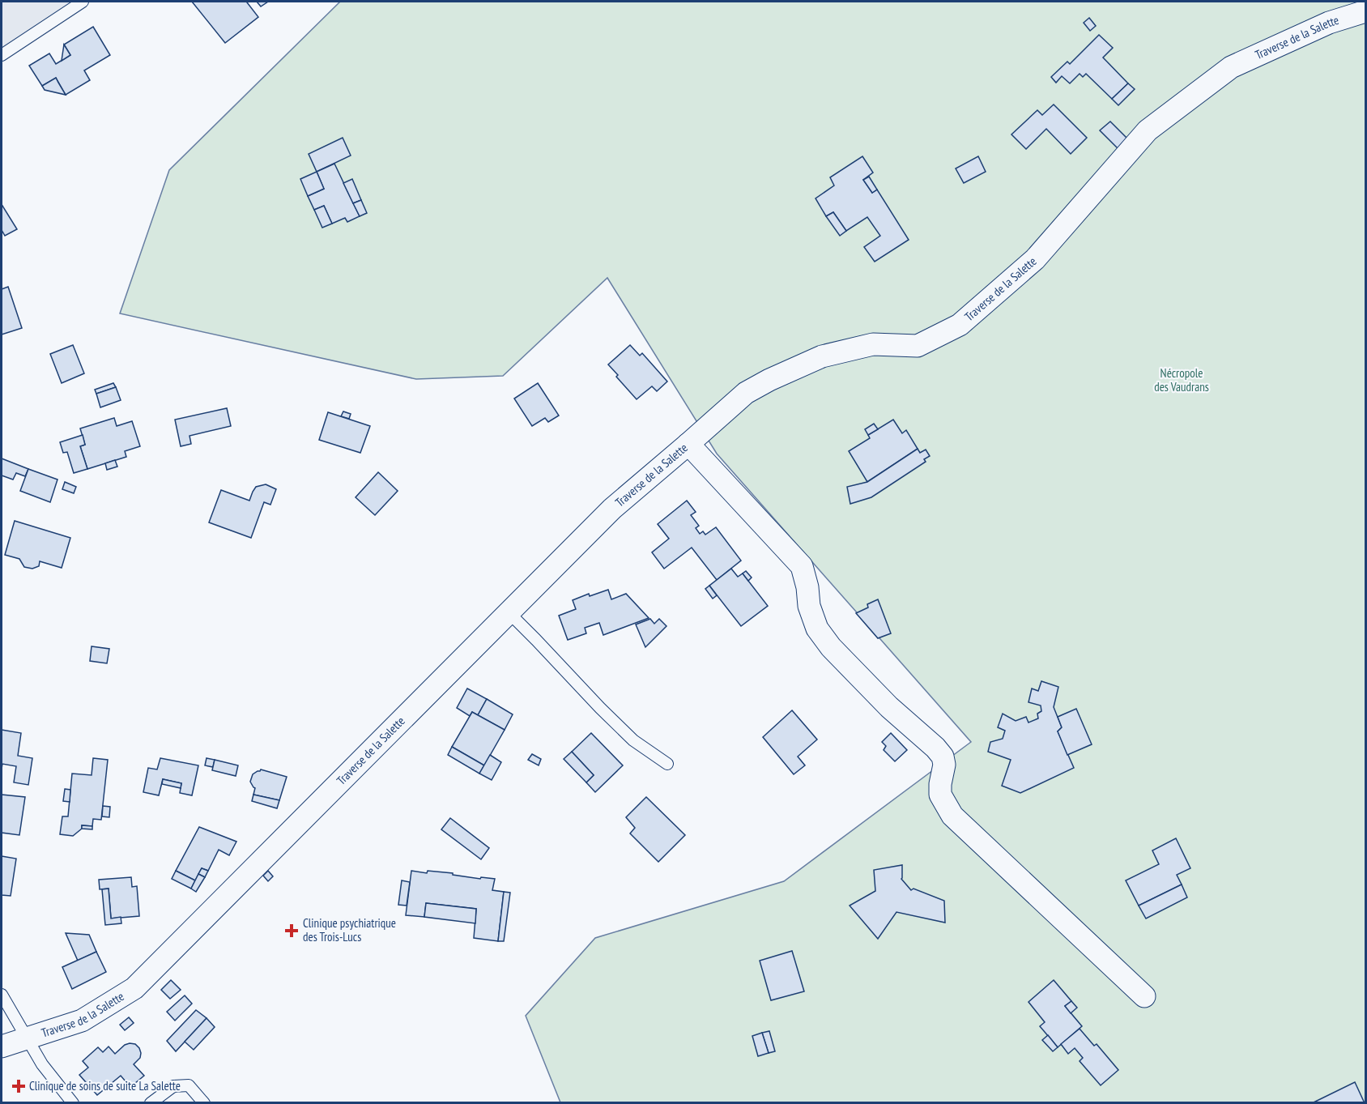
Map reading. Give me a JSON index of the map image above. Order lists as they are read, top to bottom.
{
  "streets": {
    "street": ["Traverse de la Salette"]
  },
  "parks": ["Nécropole des Vaudrans"],
  "places": {
    "health": ["Clinique psychiatrique des Trois-Lucs", "Clinique de soins de suite La Salette"]
  }
}
